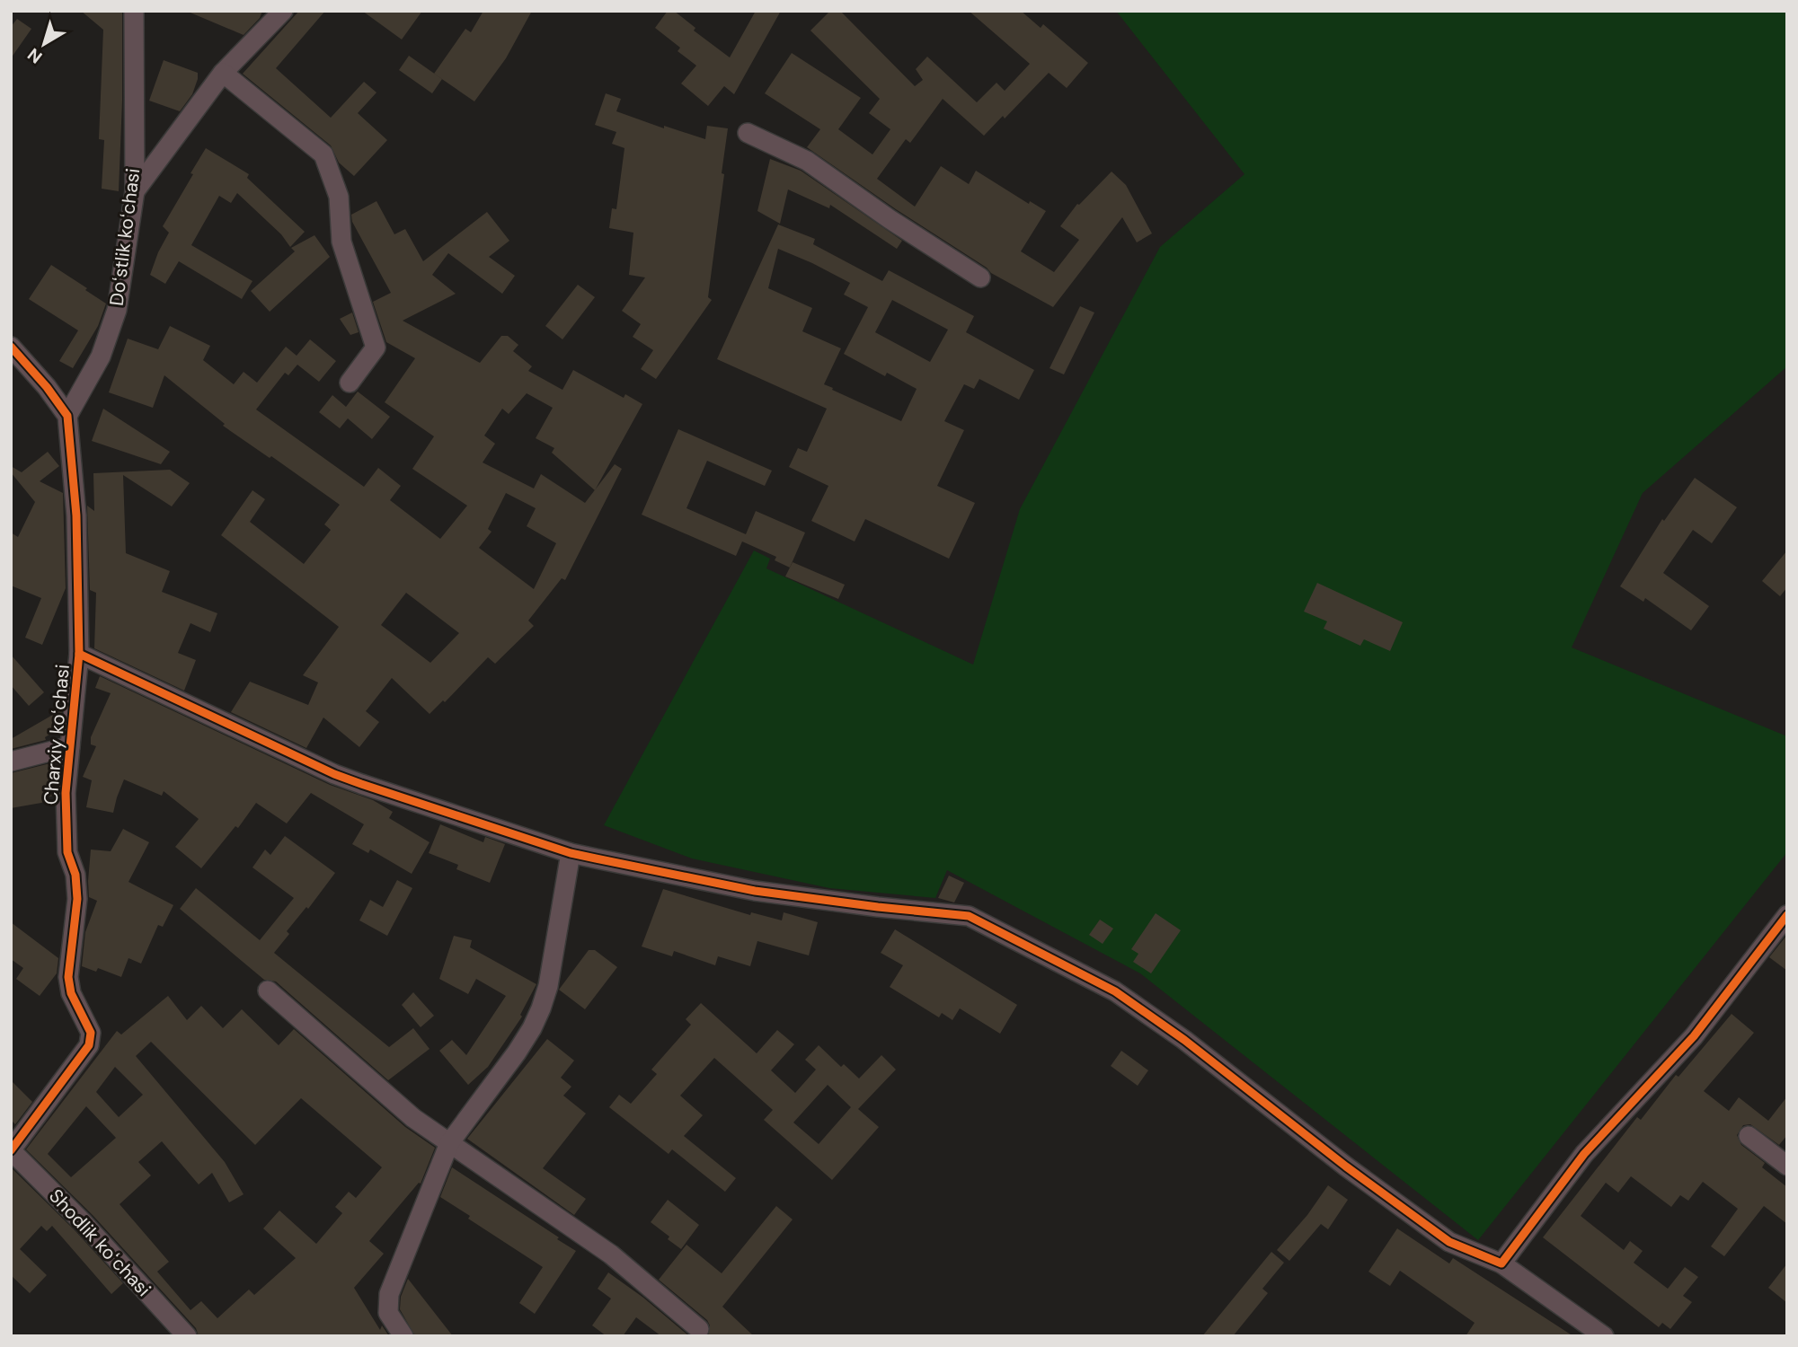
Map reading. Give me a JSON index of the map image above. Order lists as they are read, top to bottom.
{
  "streets": {
    "street": ["Doʻstlik koʻchasi", "Charxiy koʻchasi", "Shodlik koʻchasi"]
  },
  "crossings": [
    ["Doʻstlik koʻchasi", "Charxiy koʻchasi"],
    ["Charxiy koʻchasi", "Shodlik koʻchasi"]
  ],
  "north": "bottom left"
}
